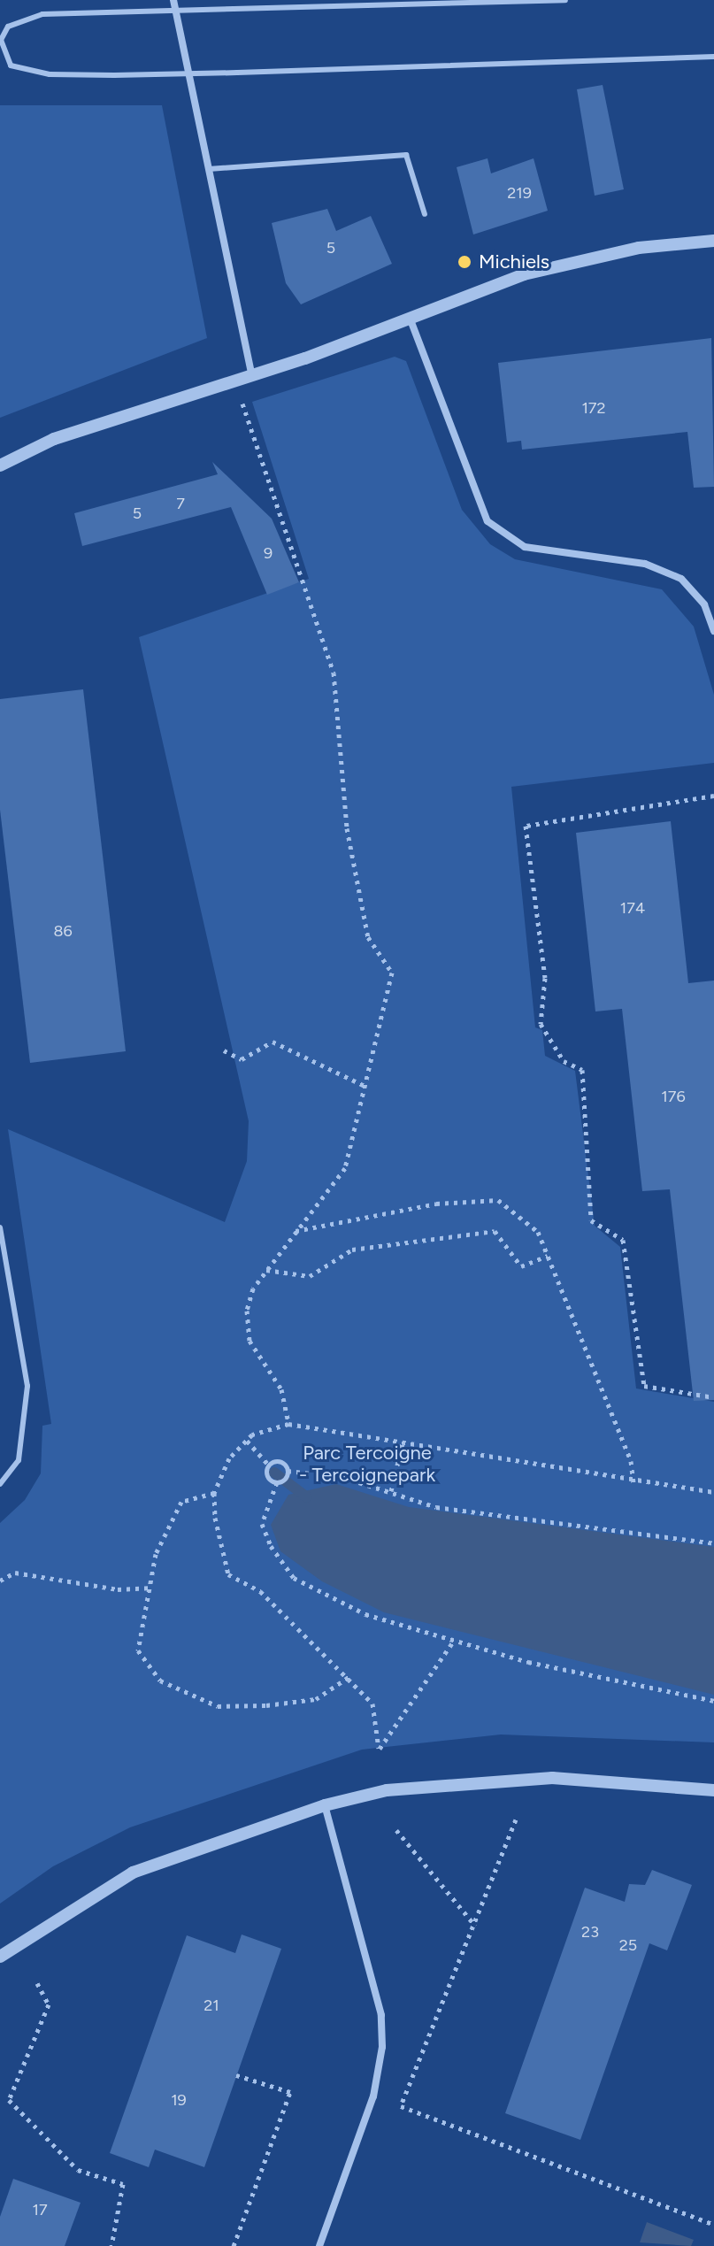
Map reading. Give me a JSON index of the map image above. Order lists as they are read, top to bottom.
{
  "parks": ["Parc Tercoigne - Tercoignepark"],
  "places": ["Michiels"],
  "house_numbers": [
    "219",
    "5",
    "172",
    "7",
    "5",
    "9",
    "174",
    "86",
    "176",
    "23",
    "25",
    "21",
    "19",
    "17"
  ]
}
